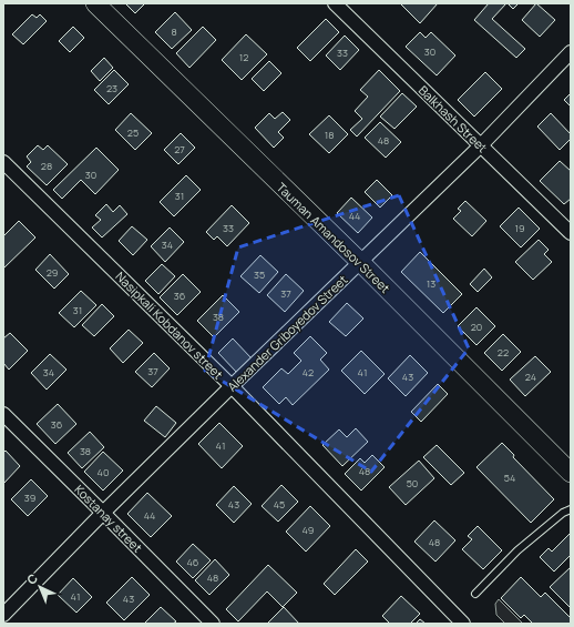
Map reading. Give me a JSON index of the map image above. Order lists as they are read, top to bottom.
{
  "streets": {
    "main road": ["Tauman Amandosov Street"],
    "street": [
      "Balkhash Street",
      "Nasipkali Kobdanov street",
      "Alexander Griboyedov Street",
      "Kostanay street"
    ]
  },
  "crossings": [
    ["Balkhash Street", "Alexander Griboyedov Street"],
    ["Tauman Amandosov Street", "Alexander Griboyedov Street"],
    ["Nasipkali Kobdanov street", "Alexander Griboyedov Street"],
    ["Alexander Griboyedov Street", "Kostanay street"]
  ],
  "house_numbers": [
    "8",
    "30",
    "33",
    "12",
    "23",
    "25",
    "18",
    "48",
    "27",
    "28",
    "30",
    "31",
    "44",
    "33",
    "19",
    "34",
    "29",
    "35",
    "13",
    "37",
    "36",
    "31",
    "38",
    "20",
    "22",
    "37",
    "34",
    "42",
    "41",
    "43",
    "24",
    "36",
    "41",
    "38",
    "48",
    "40",
    "54",
    "50",
    "39",
    "43",
    "45",
    "44",
    "49",
    "48",
    "46",
    "48",
    "41",
    "43"
  ],
  "north": "top left"
}
